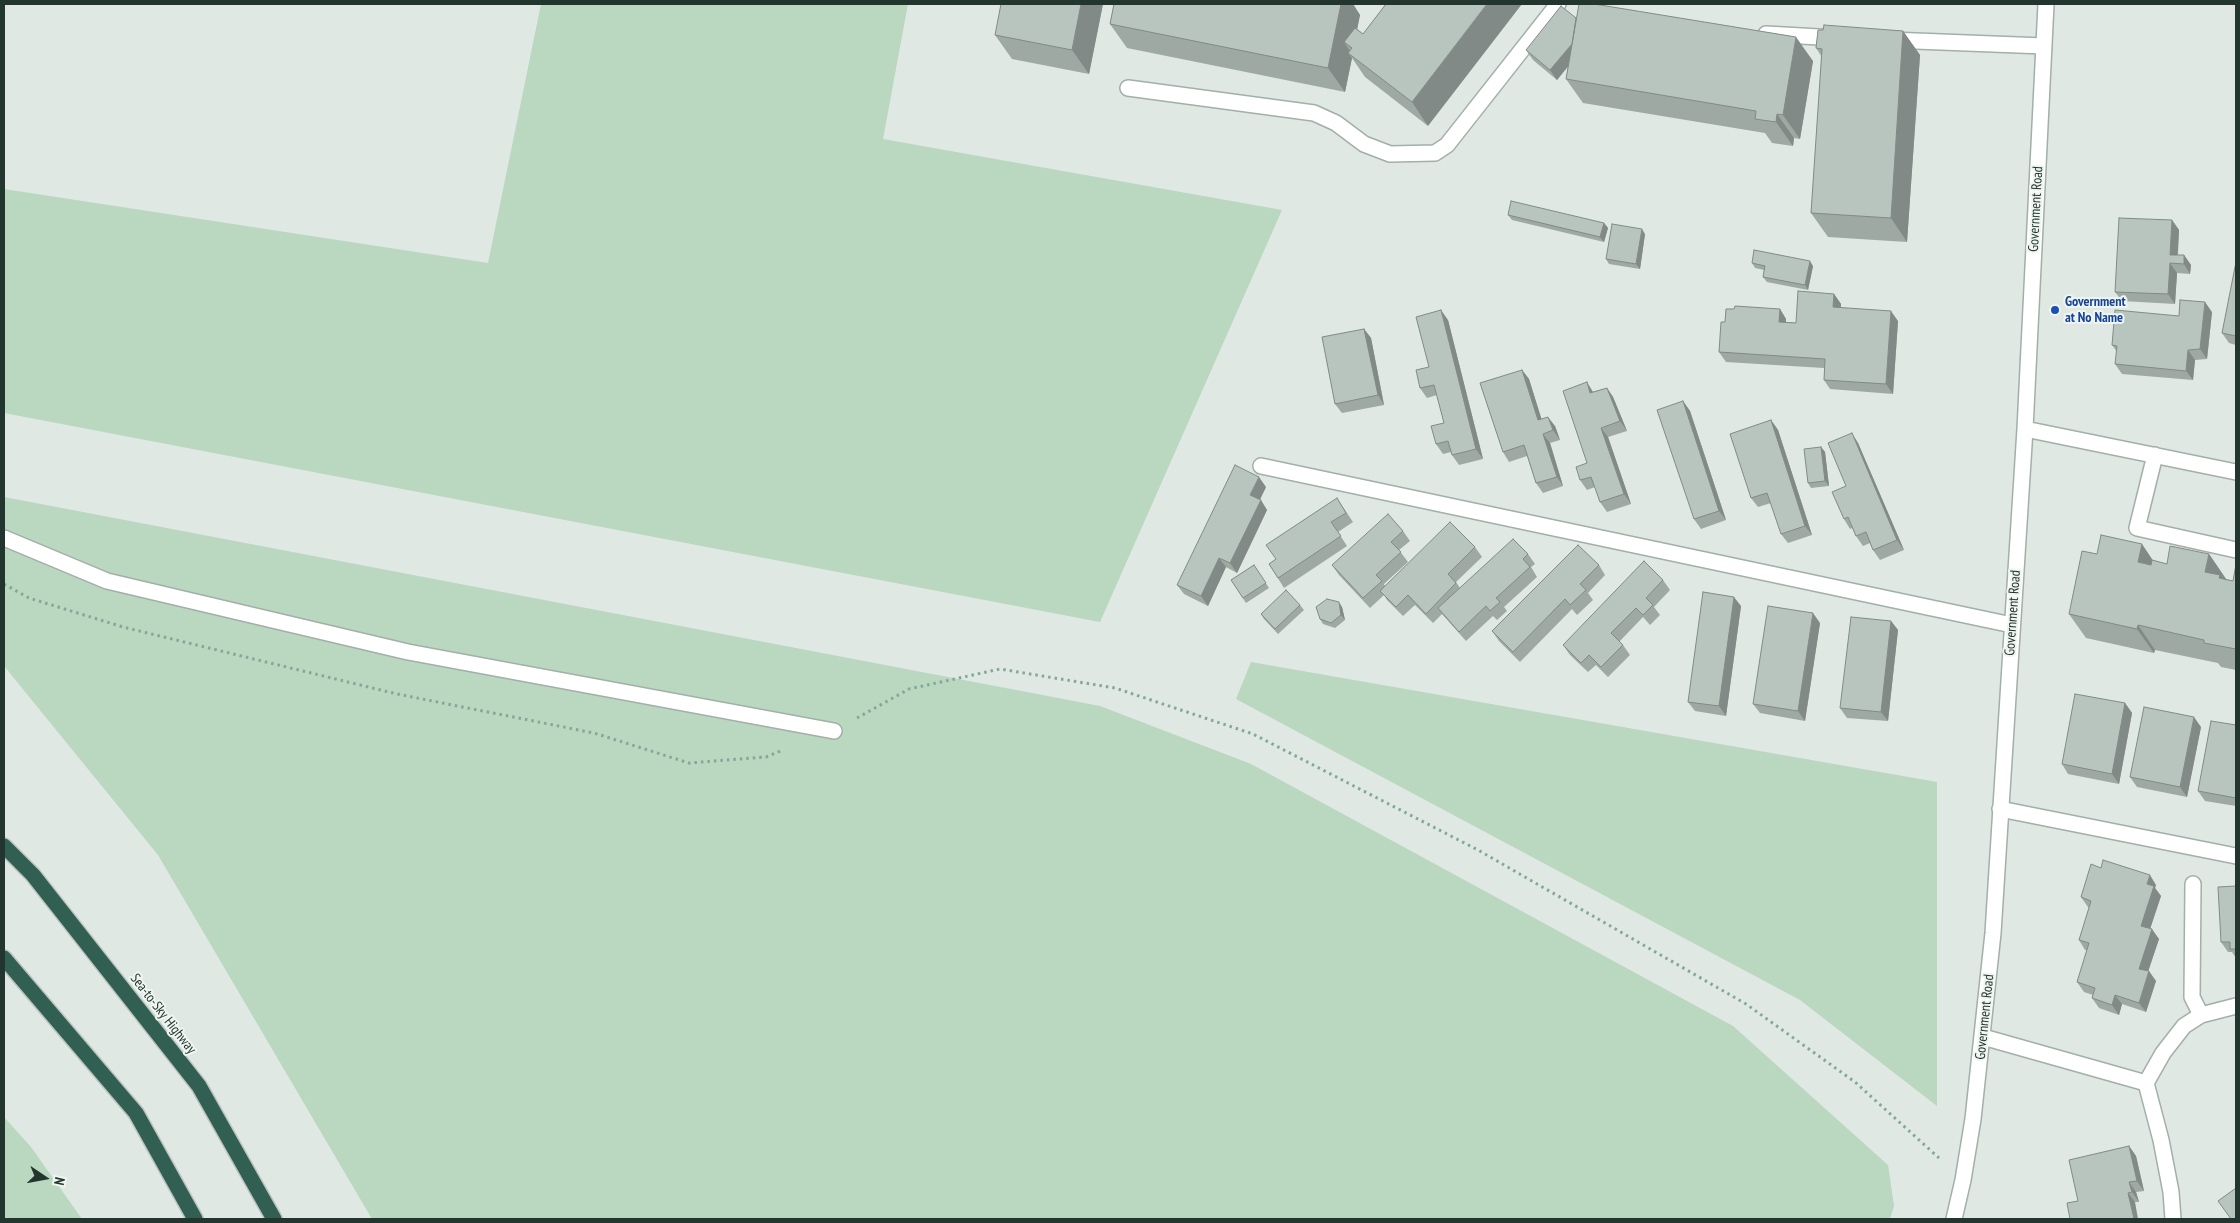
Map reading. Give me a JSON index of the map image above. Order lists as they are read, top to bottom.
{
  "streets": {
    "highway": ["Sea-to-Sky Highway"],
    "street": ["Government Road"]
  },
  "places": ["Government at No Name"],
  "north": "right"
}
